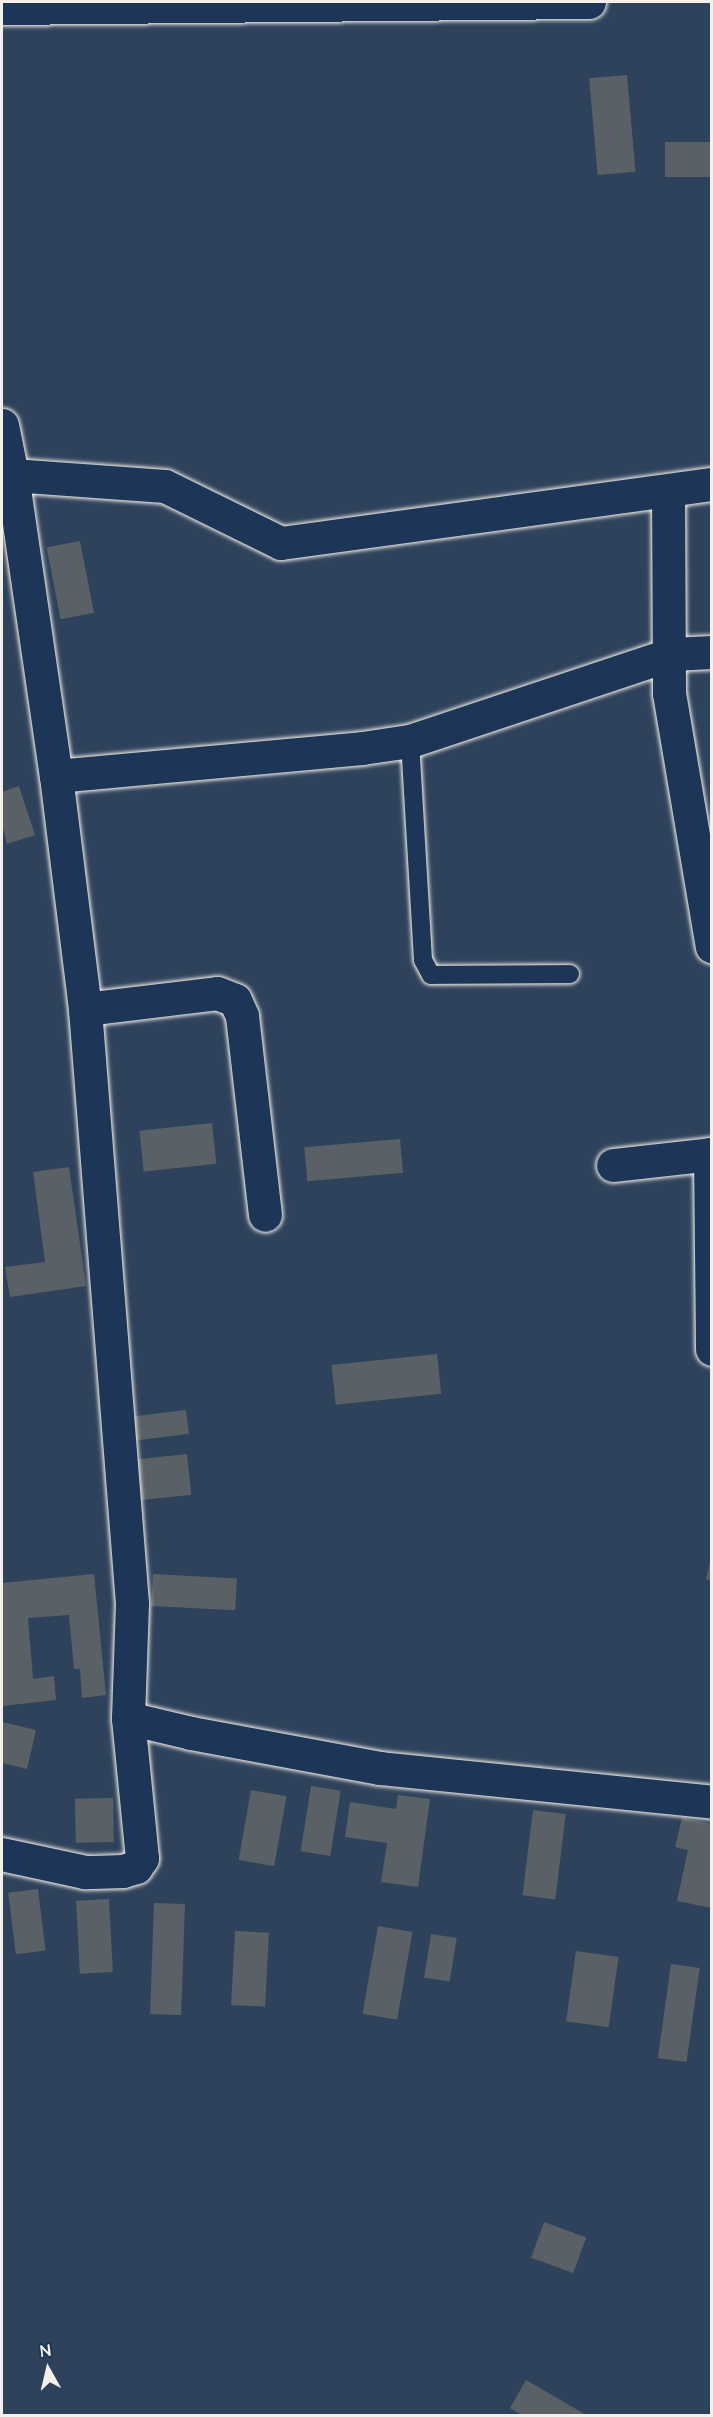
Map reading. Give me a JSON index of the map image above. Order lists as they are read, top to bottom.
{
  "north": "top"
}
